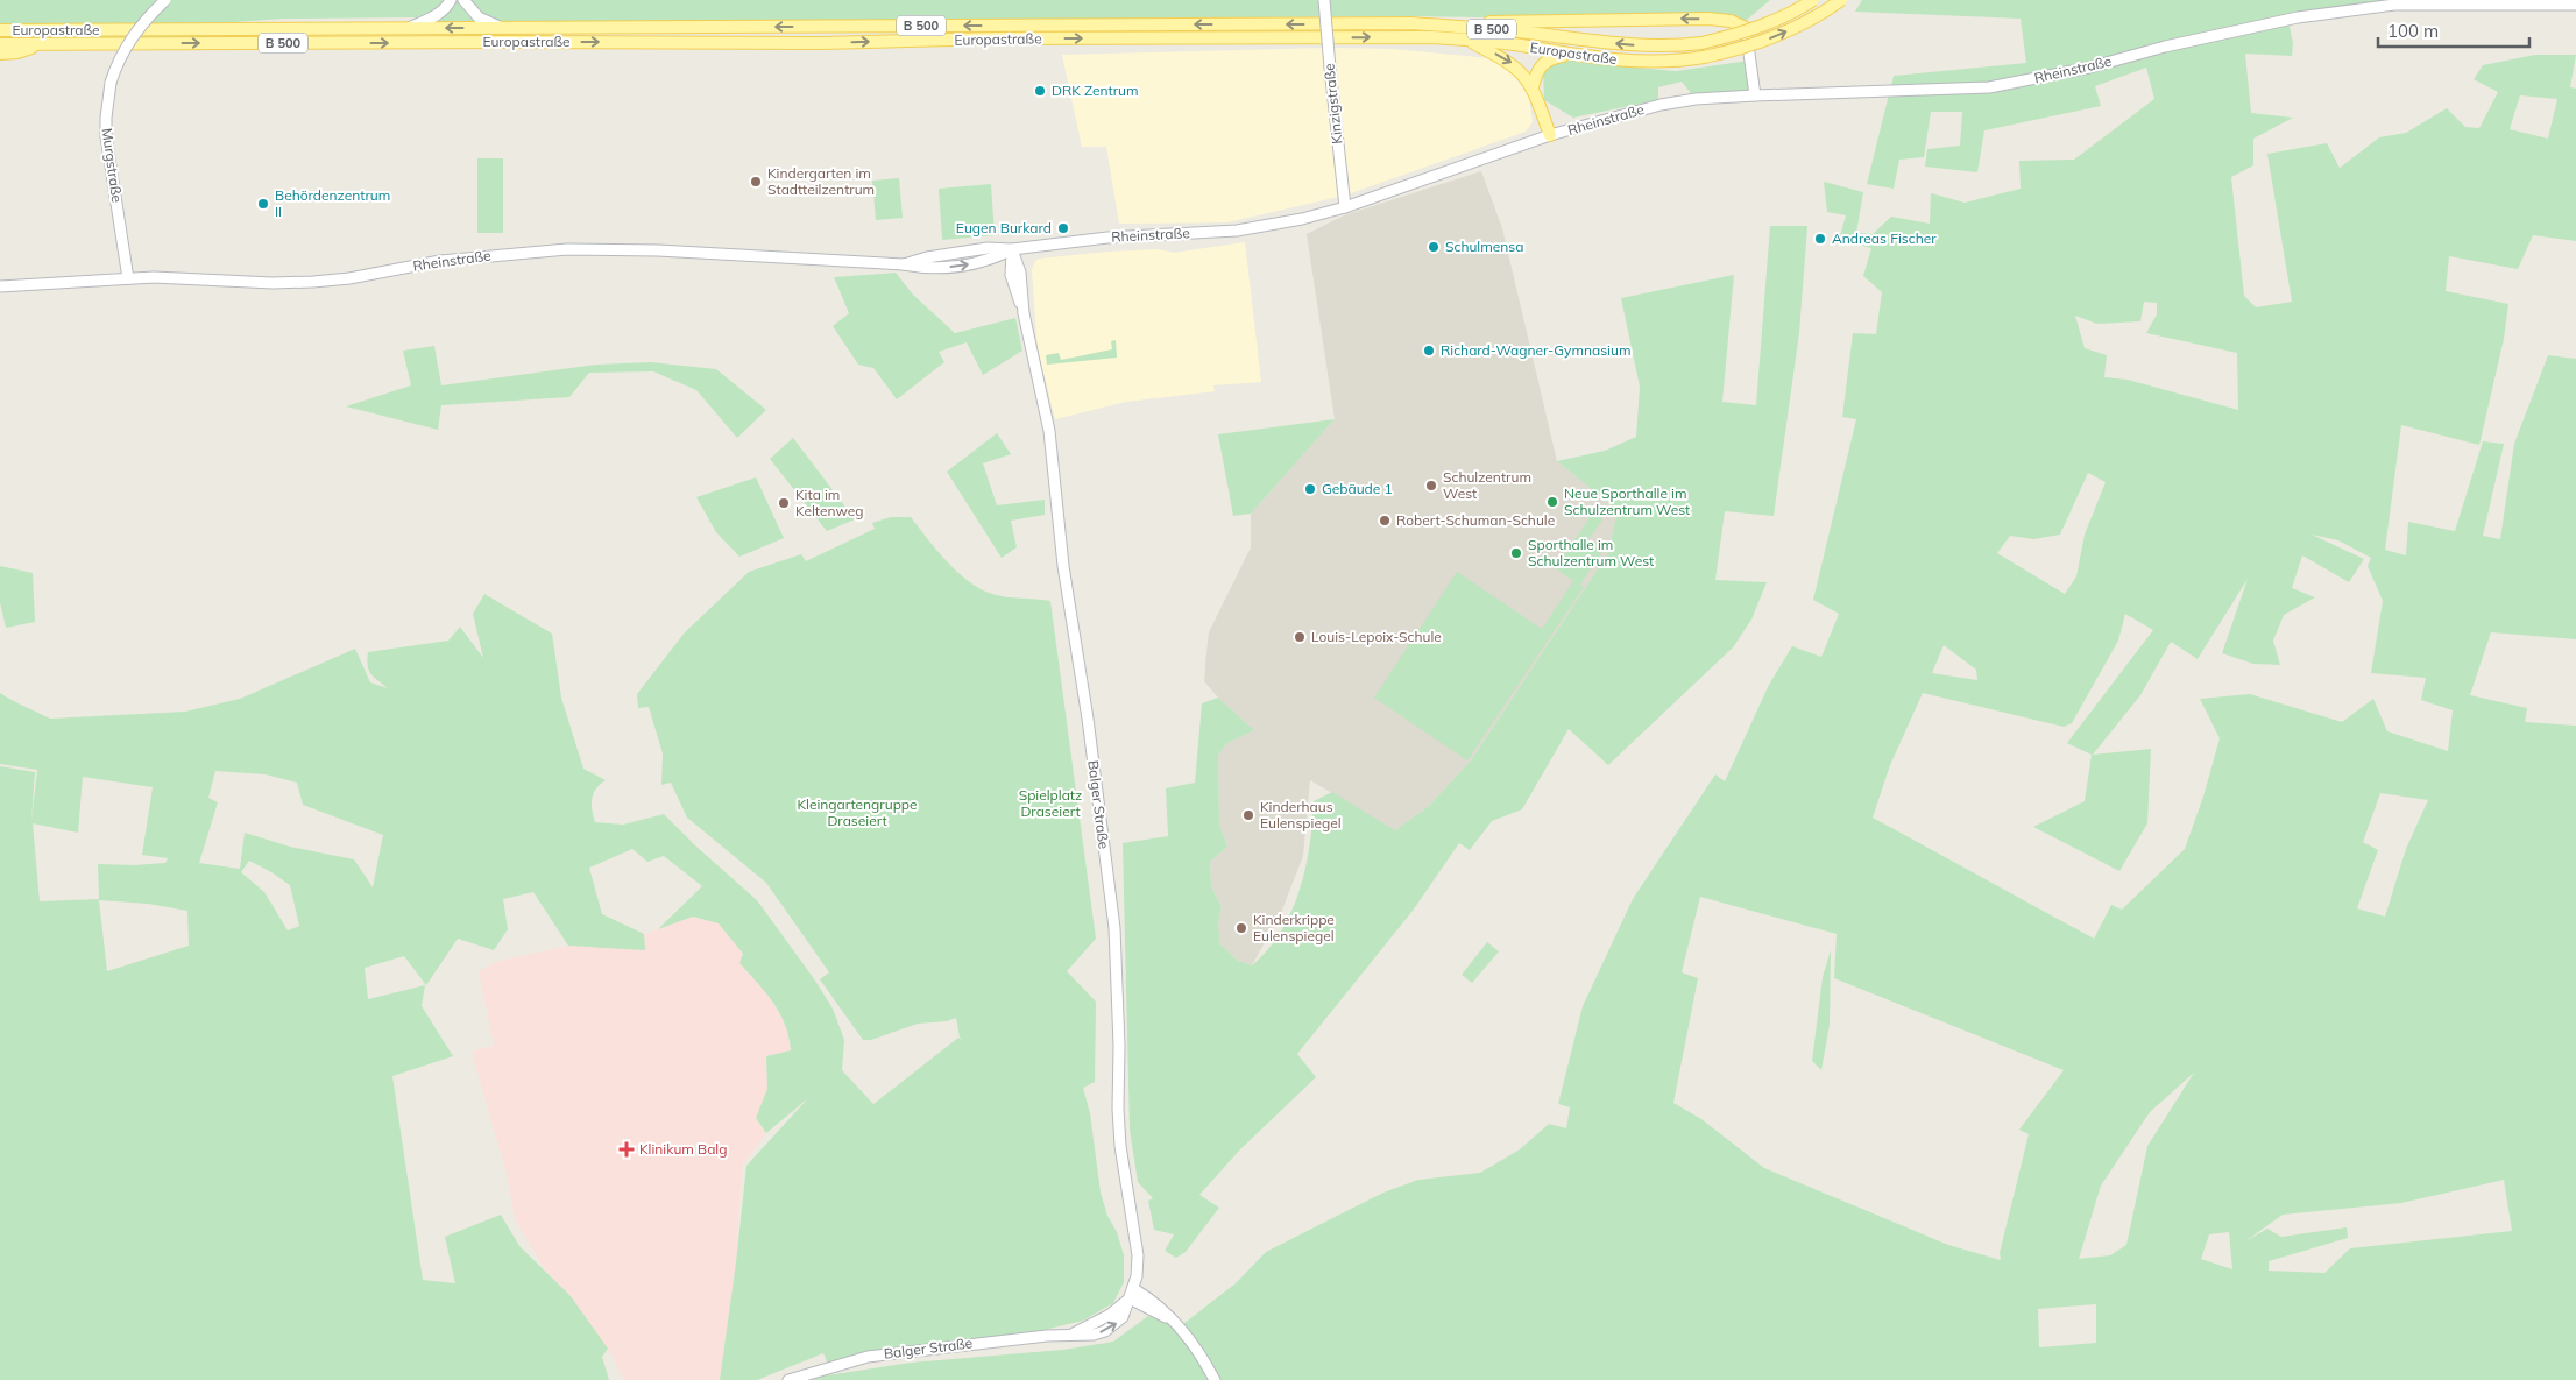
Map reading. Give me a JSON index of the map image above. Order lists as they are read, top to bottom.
{
  "streets": {
    "main road": ["B 500", "Europastraße"],
    "street": [
      "Rheinstraße",
      "Kinzigstraße",
      "Murgstraße",
      "Balger Straße"
    ]
  },
  "crossings": [
    ["Rheinstraße", "Kinzigstraße"],
    ["Rheinstraße", "Murgstraße"],
    ["Rheinstraße", "Balger Straße"]
  ],
  "parks": ["Spielplatz Draseiert", "Kleingartengruppe Draseiert"],
  "places": {
    "other": [
      "DRK Zentrum",
      "Kindergarten im Stadtteilzentrum",
      "Behördenzentrum II",
      "Eugen Burkard",
      "Andreas Fischer",
      "Schulmensa",
      "Richard-Wagner-Gymnasium",
      "Schulzentrum West",
      "Gebäude 1",
      "Neue Sporthalle im Schulzentrum West",
      "Kita im Keltenweg",
      "Robert-Schuman-Schule",
      "Sporthalle im Schulzentrum West",
      "Louis-Lepoix-Schule",
      "Kinderhaus Eulenspiegel",
      "Kinderkrippe Eulenspiegel"
    ],
    "health": ["Klinikum Balg"]
  },
  "scale_bar": "100 m"
}
